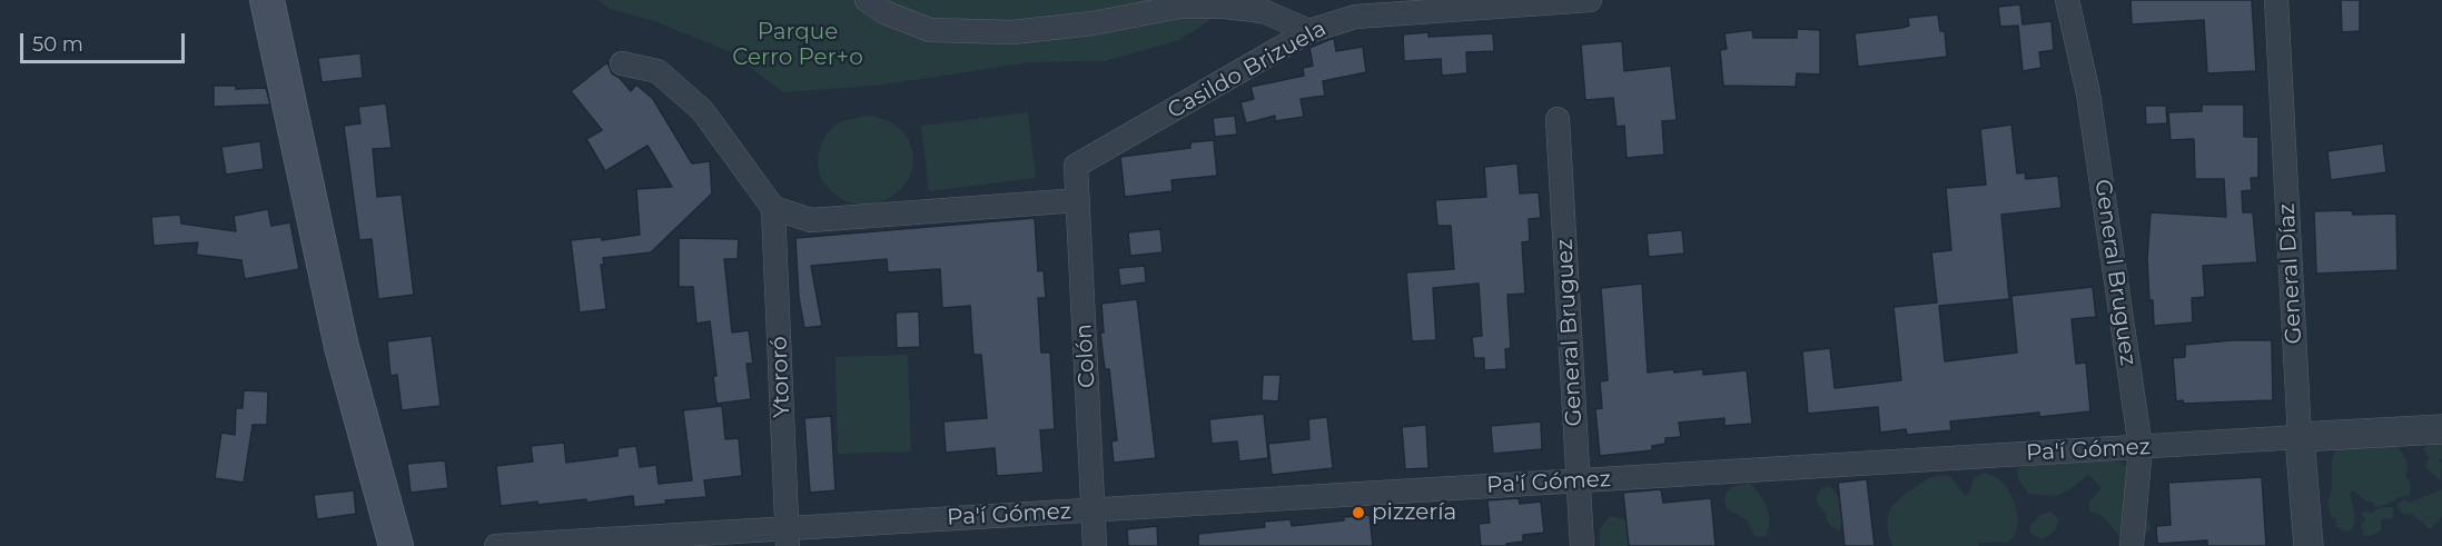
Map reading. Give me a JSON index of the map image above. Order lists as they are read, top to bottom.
{
  "streets": {
    "street": [
      "Casildo Brizuela",
      "General Bruguez",
      "General Díaz",
      "Colón",
      "Ytororó",
      "Pa'í Gómez"
    ]
  },
  "crossings": [
    ["Casildo Brizuela", "Colón"],
    ["General Bruguez", "Pa'í Gómez"],
    ["General Díaz", "Pa'í Gómez"],
    ["Colón", "Pa'í Gómez"],
    ["Ytororó", "Pa'í Gómez"]
  ],
  "parks": ["Parque Cerro Per+o"],
  "places": ["pizzería"],
  "scale_bar": "50 m"
}
